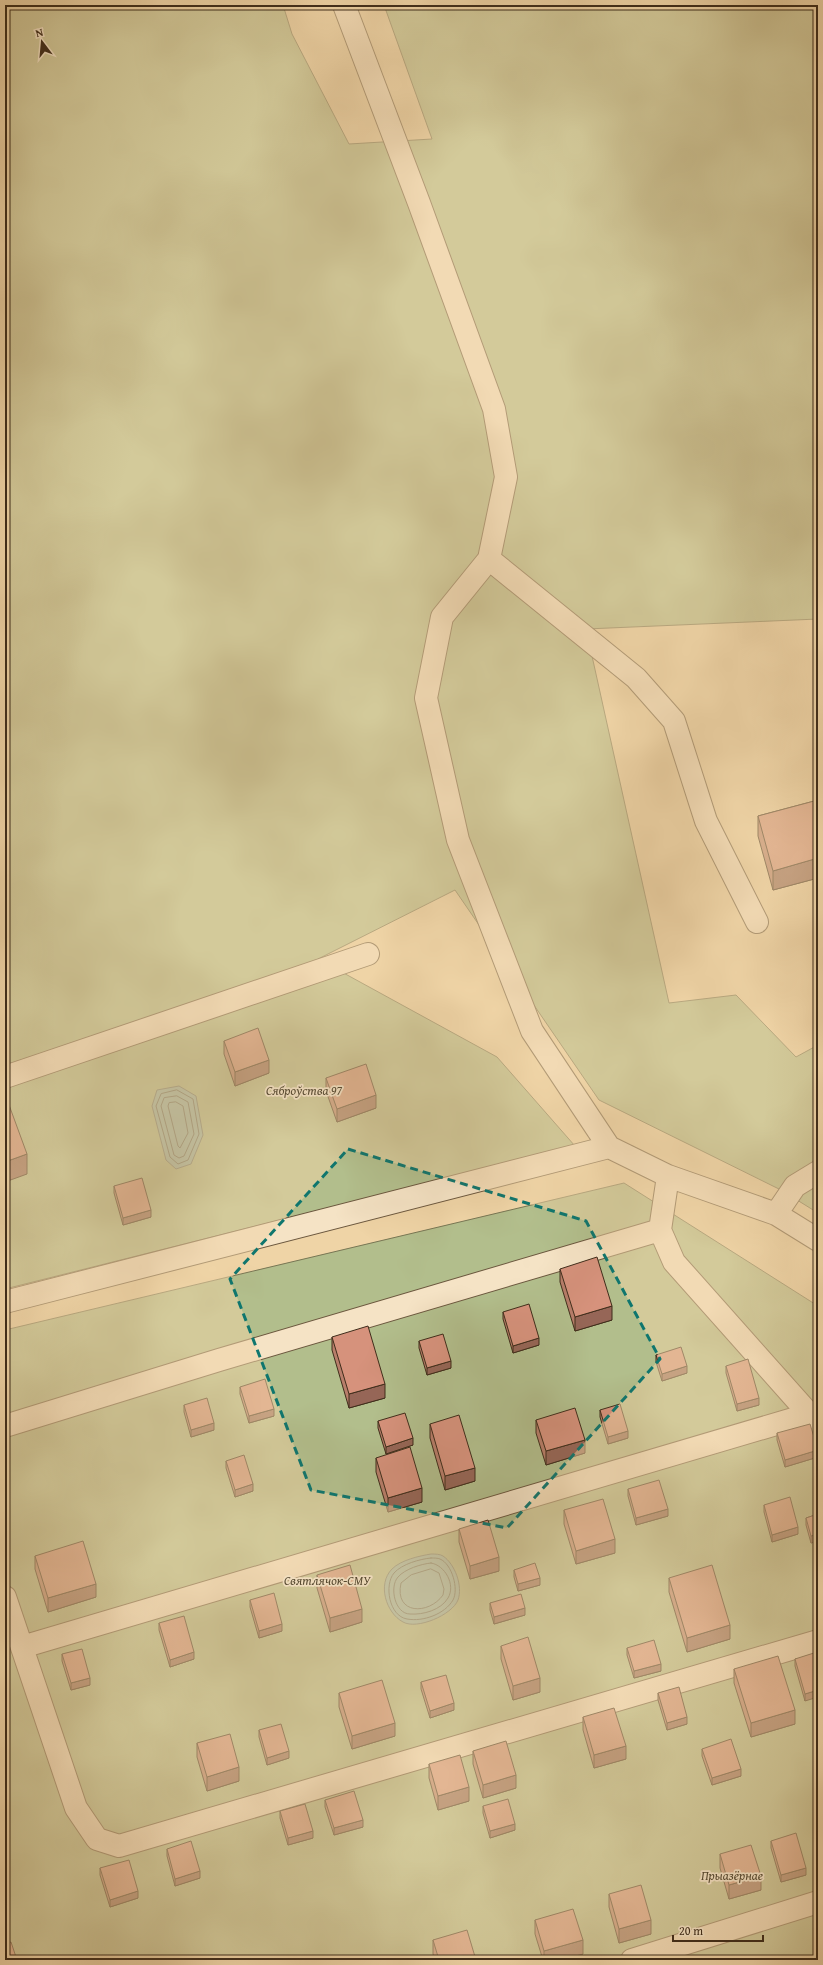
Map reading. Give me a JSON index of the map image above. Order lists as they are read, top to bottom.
{
  "parks": ["Сяброўства 97", "Святлячок-СМУ", "Прыазёрнае"],
  "scale_bar": "20 m",
  "north": "top"
}
